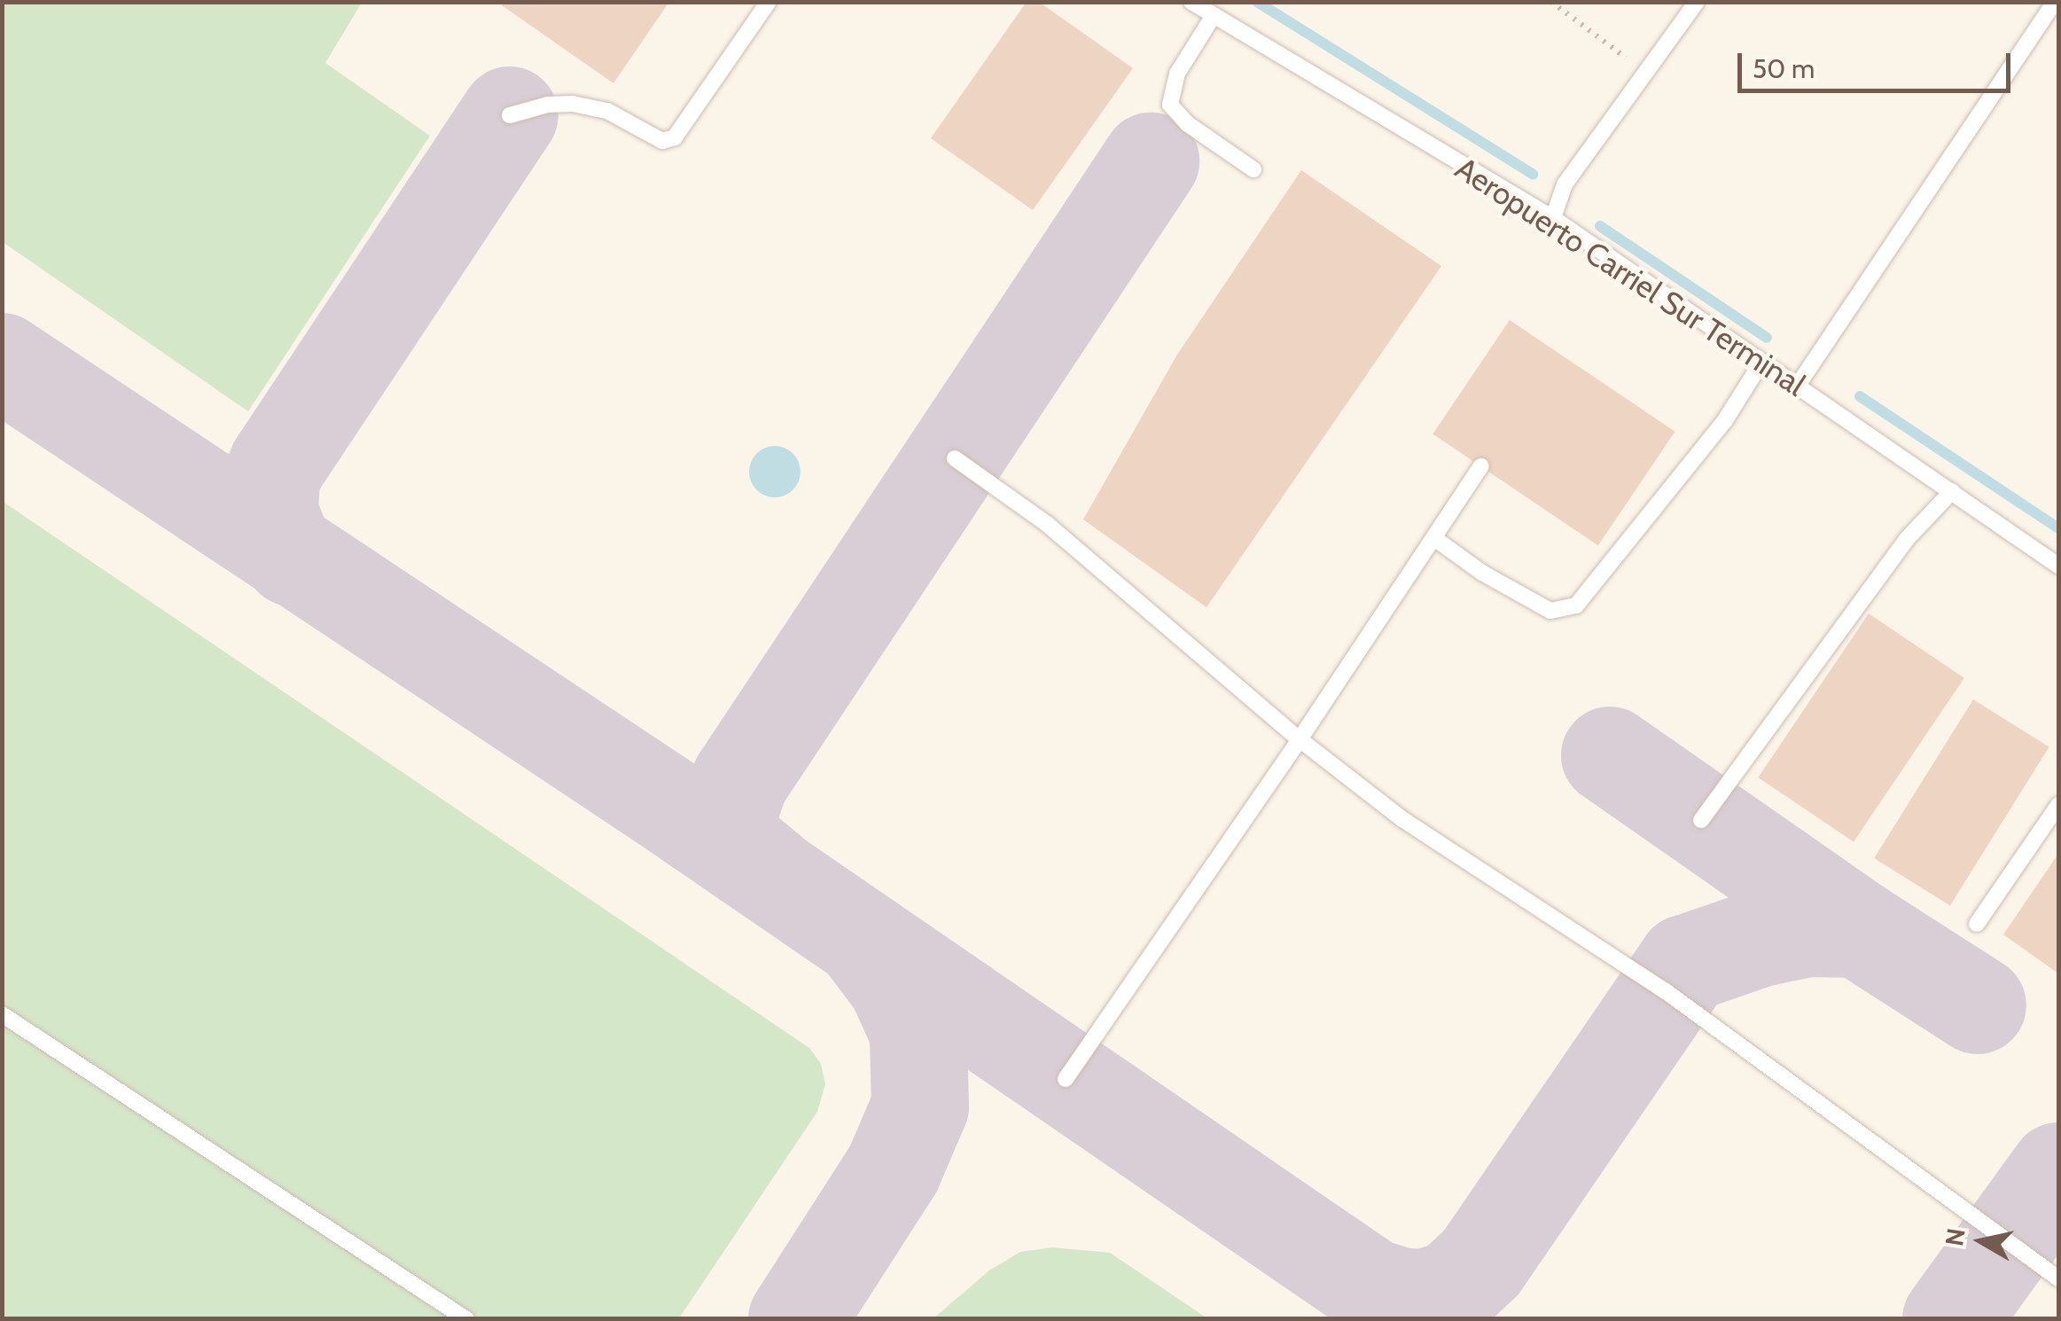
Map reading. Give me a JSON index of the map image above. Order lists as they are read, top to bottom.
{
  "streets": {
    "lane": ["Aeropuerto Carriel Sur Terminal"]
  },
  "scale_bar": "50 m",
  "north": "left"
}
